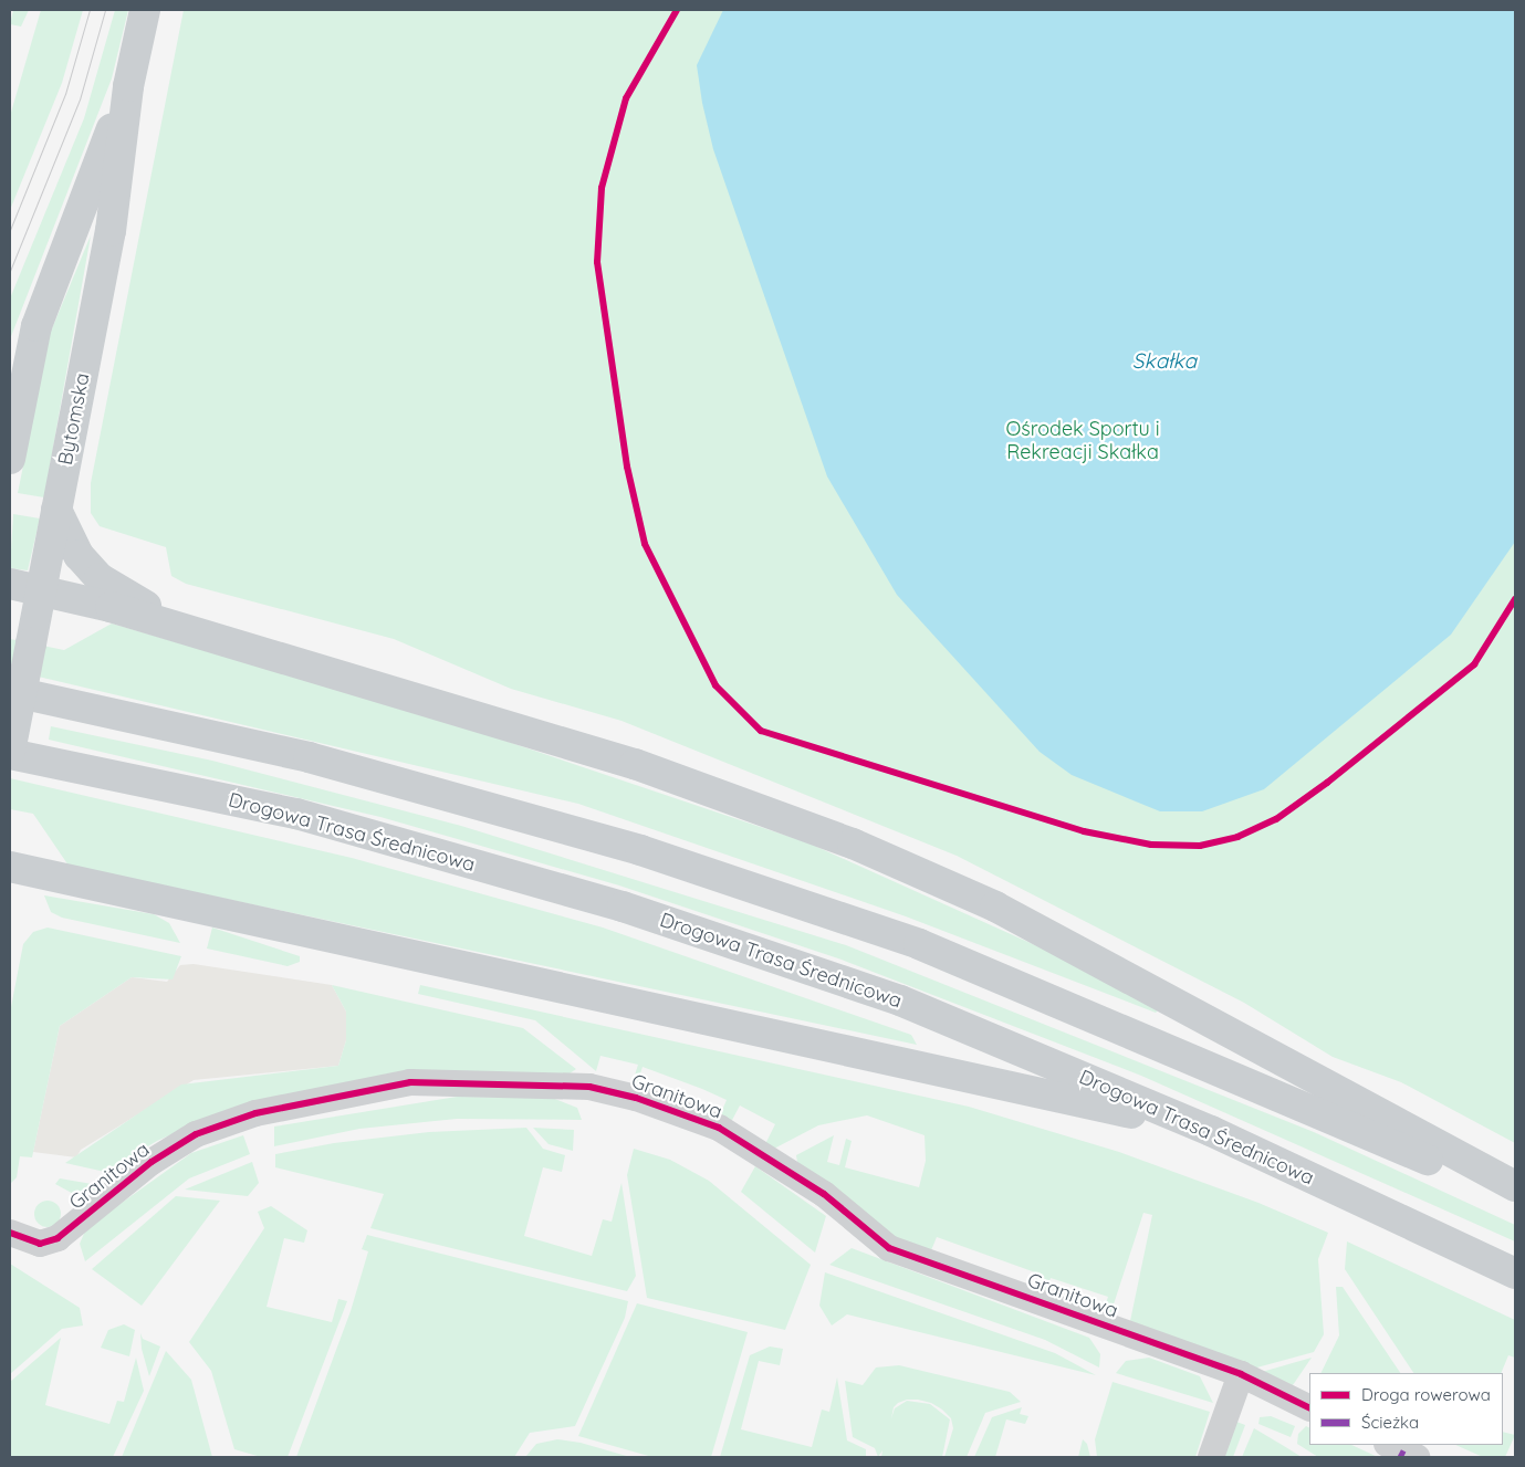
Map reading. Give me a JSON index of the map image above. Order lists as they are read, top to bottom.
{
  "streets": {
    "main road": ["Bytomska", "Drogowa Trasa Średnicowa"],
    "street": ["Granitowa"]
  },
  "crossings": [
    ["Bytomska", "Drogowa Trasa Średnicowa"]
  ],
  "water": ["Skałka"],
  "parks": ["Ośrodek Sportu i Rekreacji Skałka"],
  "legend": ["Droga rowerowa", "Ścieżka"]
}
